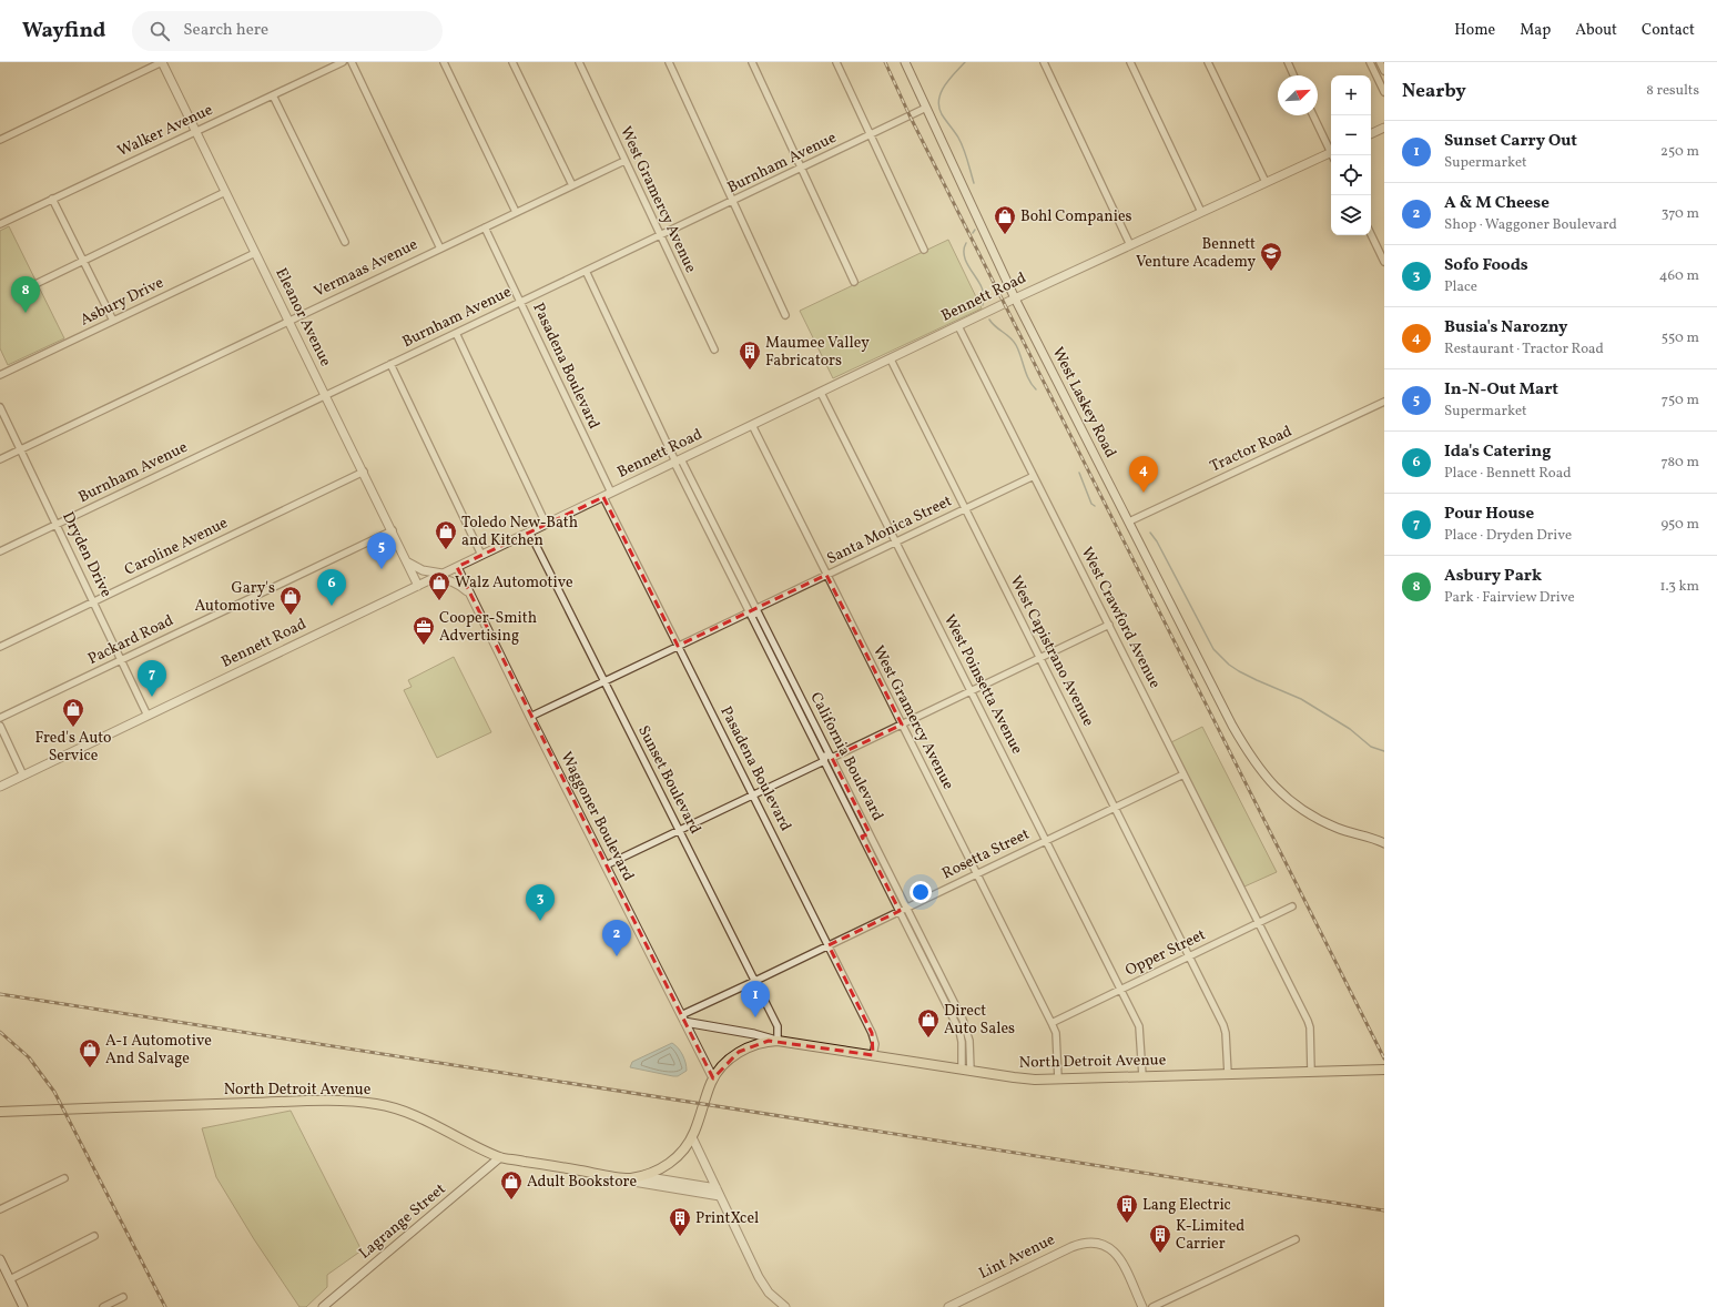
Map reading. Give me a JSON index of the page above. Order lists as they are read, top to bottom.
{
  "streets": {
    "main road": ["North Detroit Avenue"],
    "street": [
      "Walker Avenue",
      "Burnham Avenue",
      "West Gramercy Avenue",
      "Vermaas Avenue",
      "Bennett Road",
      "Asbury Drive",
      "Eleanor Avenue",
      "Pasadena Boulevard",
      "West Laskey Road",
      "Tractor Road",
      "Santa Monica Street",
      "Caroline Avenue",
      "Dryden Drive",
      "West Crawford Avenue",
      "Packard Road",
      "West Capistrano Avenue",
      "West Poinsetta Avenue",
      "California Boulevard",
      "Sunset Boulevard",
      "Waggoner Boulevard",
      "Rosetta Street",
      "Opper Street",
      "Lagrange Street",
      "Lint Avenue"
    ]
  },
  "crossings": [
    ["Walker Avenue", "Eleanor Avenue"],
    ["Burnham Avenue", "West Gramercy Avenue"],
    ["Burnham Avenue", "Eleanor Avenue"],
    ["Burnham Avenue", "Pasadena Boulevard"],
    ["Burnham Avenue", "West Laskey Road"],
    ["Burnham Avenue", "Dryden Drive"],
    ["Burnham Avenue", "California Boulevard"],
    ["West Gramercy Avenue", "Vermaas Avenue"],
    ["West Gramercy Avenue", "Bennett Road"],
    ["West Gramercy Avenue", "Santa Monica Street"],
    ["West Gramercy Avenue", "Rosetta Street"],
    ["West Gramercy Avenue", "Opper Street"],
    ["West Gramercy Avenue", "North Detroit Avenue"],
    ["Vermaas Avenue", "Eleanor Avenue"],
    ["Vermaas Avenue", "Pasadena Boulevard"],
    ["Vermaas Avenue", "Dryden Drive"],
    ["Bennett Road", "Eleanor Avenue"],
    ["Bennett Road", "Pasadena Boulevard"],
    ["Bennett Road", "West Laskey Road"],
    ["Bennett Road", "Dryden Drive"],
    ["Bennett Road", "West Crawford Avenue"],
    ["Bennett Road", "West Capistrano Avenue"],
    ["Bennett Road", "West Poinsetta Avenue"],
    ["Bennett Road", "California Boulevard"],
    ["Bennett Road", "Sunset Boulevard"],
    ["Bennett Road", "Waggoner Boulevard"],
    ["Asbury Drive", "Eleanor Avenue"],
    ["Eleanor Avenue", "Caroline Avenue"],
    ["Eleanor Avenue", "Packard Road"],
    ["Pasadena Boulevard", "Santa Monica Street"],
    ["Pasadena Boulevard", "Rosetta Street"],
    ["Pasadena Boulevard", "North Detroit Avenue"],
    ["West Laskey Road", "Tractor Road"],
    ["Santa Monica Street", "West Crawford Avenue"],
    ["Santa Monica Street", "West Capistrano Avenue"],
    ["Santa Monica Street", "West Poinsetta Avenue"],
    ["Santa Monica Street", "California Boulevard"],
    ["Santa Monica Street", "Sunset Boulevard"],
    ["Santa Monica Street", "Waggoner Boulevard"],
    ["Caroline Avenue", "Dryden Drive"],
    ["Dryden Drive", "Packard Road"],
    ["West Crawford Avenue", "Rosetta Street"],
    ["West Crawford Avenue", "Opper Street"],
    ["West Crawford Avenue", "North Detroit Avenue"],
    ["West Capistrano Avenue", "Rosetta Street"],
    ["West Capistrano Avenue", "Opper Street"],
    ["West Capistrano Avenue", "North Detroit Avenue"],
    ["West Poinsetta Avenue", "Rosetta Street"],
    ["West Poinsetta Avenue", "Opper Street"],
    ["West Poinsetta Avenue", "North Detroit Avenue"],
    ["California Boulevard", "Rosetta Street"],
    ["California Boulevard", "North Detroit Avenue"],
    ["Sunset Boulevard", "Rosetta Street"],
    ["Sunset Boulevard", "North Detroit Avenue"],
    ["Waggoner Boulevard", "Rosetta Street"],
    ["Waggoner Boulevard", "North Detroit Avenue"],
    ["Rosetta Street", "North Detroit Avenue"],
    ["North Detroit Avenue", "Lagrange Street"]
  ],
  "places": {
    "shop": [
      "Bohl Companies",
      "Toledo New-Bath and Kitchen",
      "Walz Automotive",
      "Gary's Automotive",
      "Fred's Auto Service",
      "Direct Auto Sales",
      "A-1 Automotive And Salvage",
      "Adult Bookstore"
    ],
    "school or university": ["Bennett Venture Academy"],
    "building": [
      "Maumee Valley Fabricators",
      "Lang Electric",
      "PrintXcel",
      "K-Limited Carrier"
    ],
    "office": ["Cooper-Smith Advertising"]
  },
  "north": "top right",
  "page": {
    "header": "Wayfind",
    "search": "Search here",
    "nav": [
      "Home",
      "Map",
      "About",
      "Contact"
    ],
    "heading": ["Nearby", "8 results"],
    "map_buttons": ["+", "−"],
    "list": [
      {
        "mark": "1",
        "name": "Sunset Carry Out",
        "note": "Supermarket",
        "value": "250 m"
      },
      {
        "mark": "2",
        "name": "A & M Cheese",
        "note": "Shop · Waggoner Boulevard",
        "value": "370 m"
      },
      {
        "mark": "3",
        "name": "Sofo Foods",
        "note": "Place",
        "value": "460 m"
      },
      {
        "mark": "4",
        "name": "Busia's Narozny",
        "note": "Restaurant · Tractor Road",
        "value": "550 m"
      },
      {
        "mark": "5",
        "name": "In-N-Out Mart",
        "note": "Supermarket",
        "value": "750 m"
      },
      {
        "mark": "6",
        "name": "Ida's Catering",
        "note": "Place · Bennett Road",
        "value": "780 m"
      },
      {
        "mark": "7",
        "name": "Pour House",
        "note": "Place · Dryden Drive",
        "value": "950 m"
      },
      {
        "mark": "8",
        "name": "Asbury Park",
        "note": "Park · Fairview Drive",
        "value": "1.3 km"
      }
    ],
    "pins": [
      "8",
      "4",
      "5",
      "6",
      "7",
      "3",
      "2",
      "1"
    ]
  }
}
